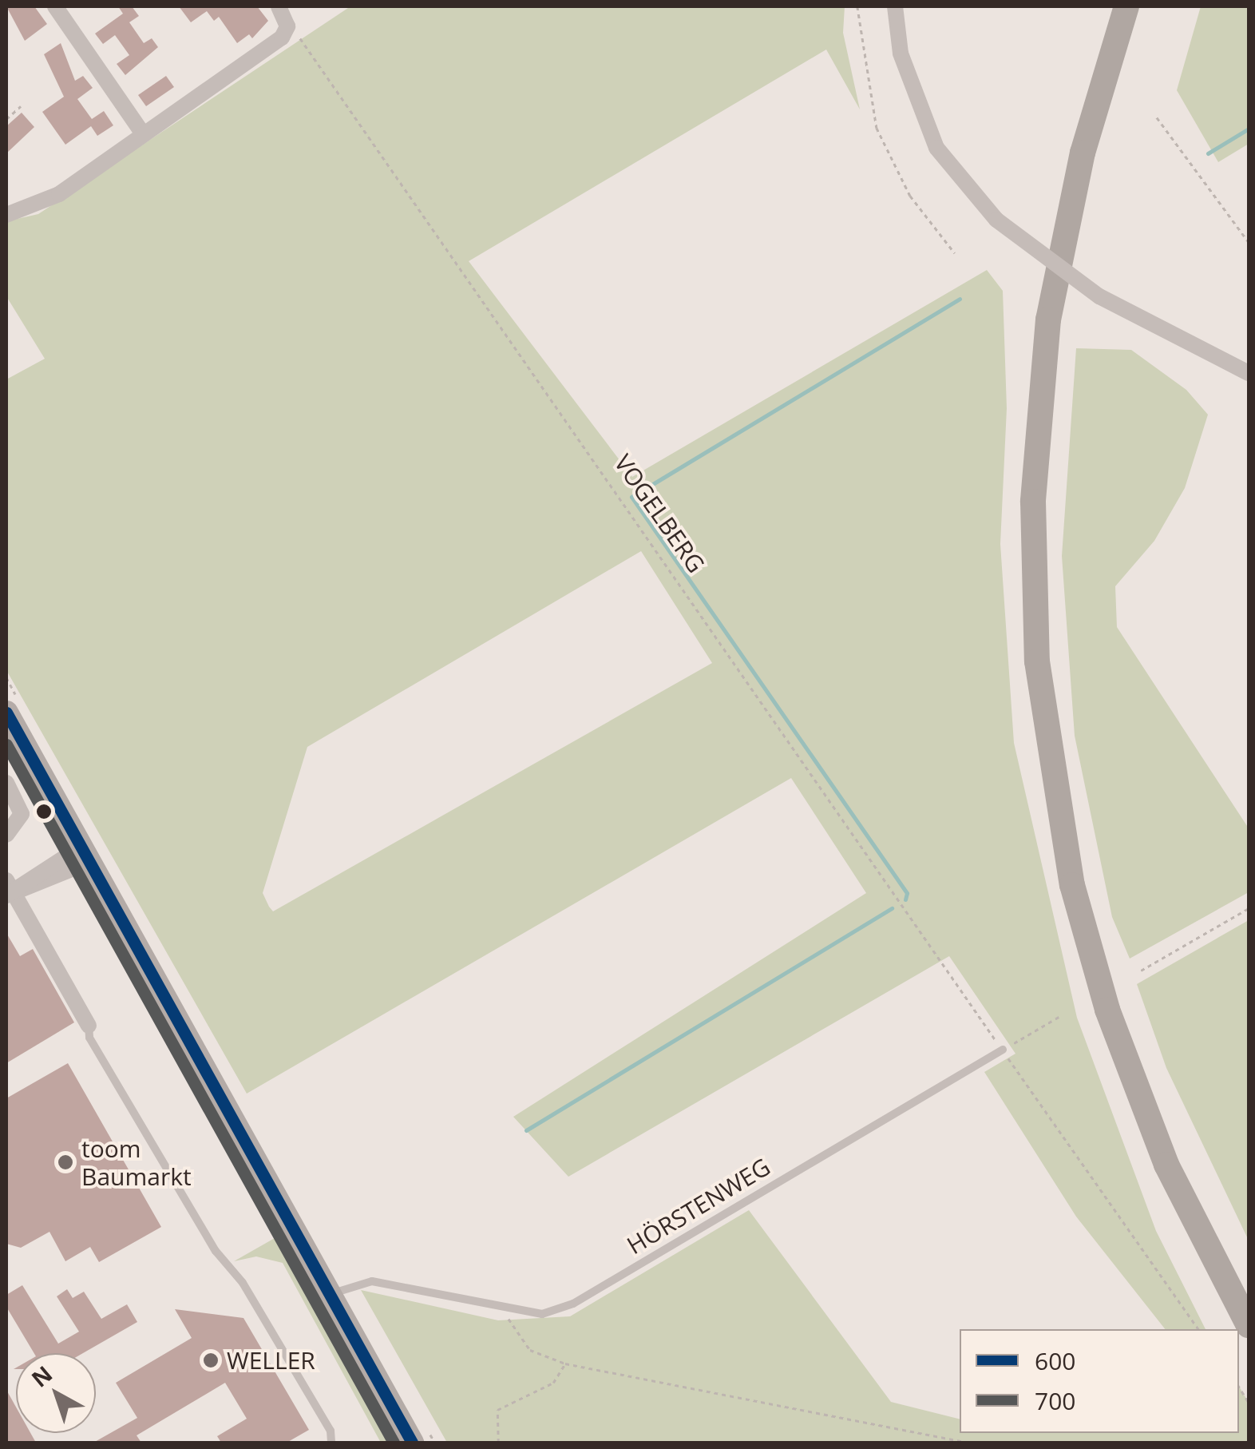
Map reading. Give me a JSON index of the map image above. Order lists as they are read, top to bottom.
{
  "streets": {
    "lane": ["HÖRSTENWEG"],
    "path": ["VOGELBERG"]
  },
  "crossings": [
    ["VOGELBERG", "HÖRSTENWEG"]
  ],
  "places": ["toom Baumarkt", "WELLER"],
  "lines": ["transit line 600", "transit line 700"],
  "legend": ["600", "700"],
  "north": "top left"
}
